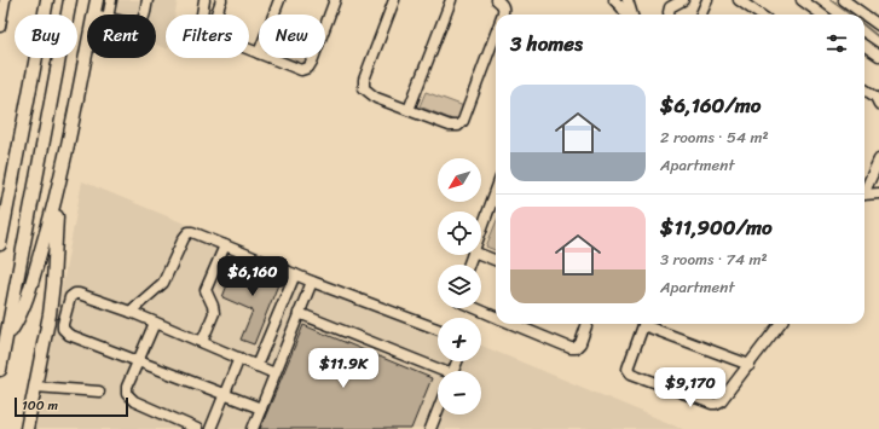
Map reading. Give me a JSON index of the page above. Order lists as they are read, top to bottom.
{
  "scale_bar": "100 m",
  "north": "bottom left",
  "page": {
    "chip": [
      "Buy",
      "Rent",
      "Filters",
      "New"
    ],
    "heading": "3 homes",
    "list": [
      {
        "name": "$6,160/mo",
        "note": "2 rooms · 54 m² · Apartment"
      },
      {
        "name": "$11,900/mo",
        "note": "3 rooms · 74 m² · Apartment"
      }
    ],
    "map_buttons": ["+", "−"],
    "price": ["$6,160", "$11.9K", "$9,170"],
    "scale": "100 m"
  }
}
